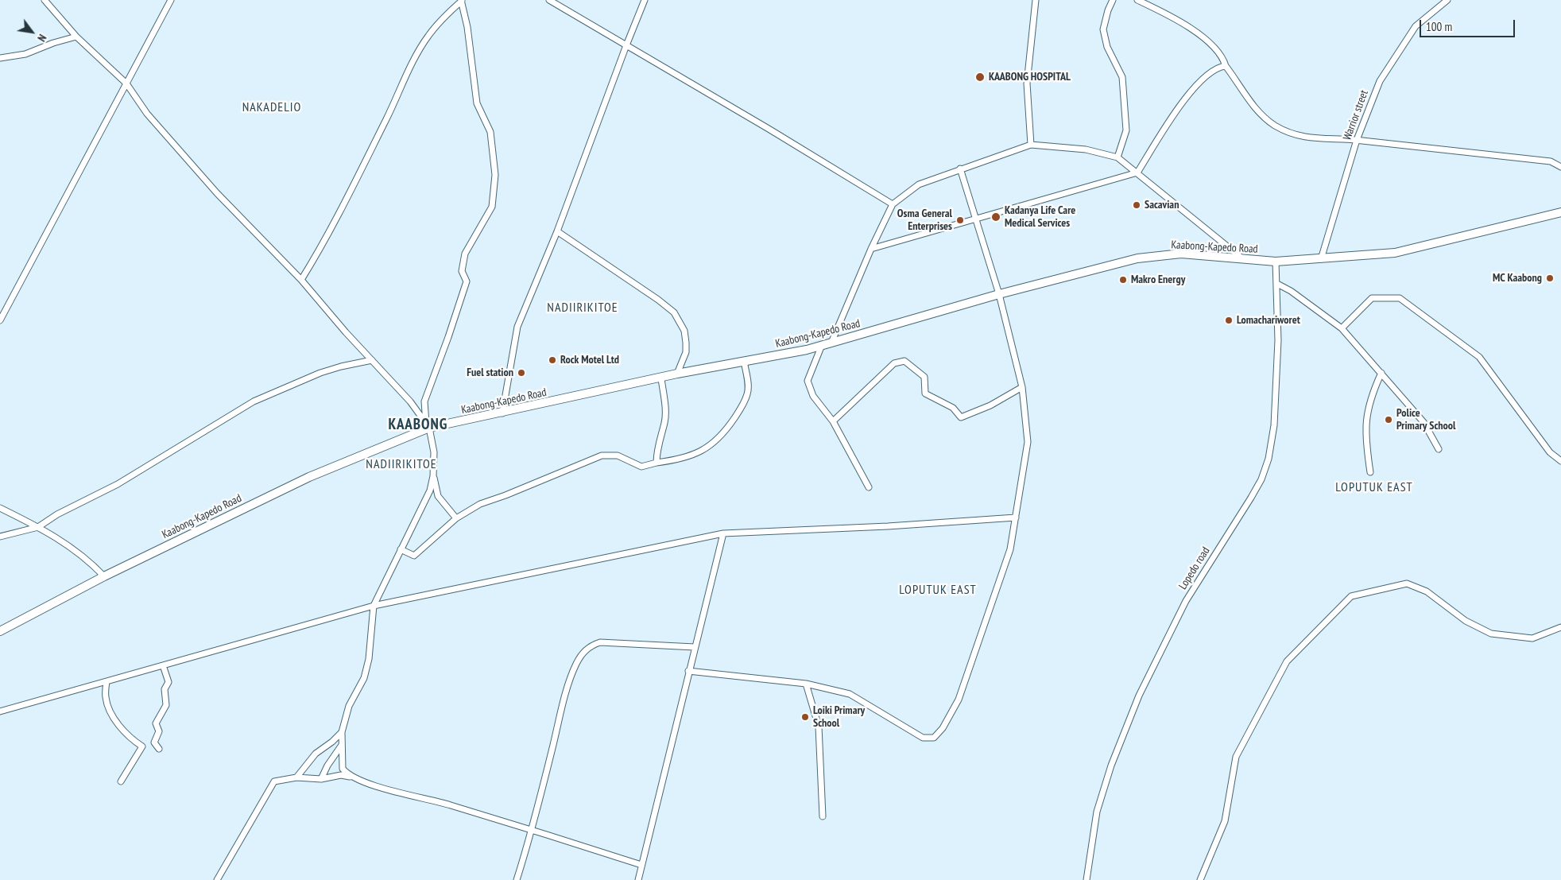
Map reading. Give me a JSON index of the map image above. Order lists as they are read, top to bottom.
{
  "streets": {
    "main road": ["Kaabong-Kapedo Road"],
    "street": ["Warrior street", "Lopedo road"]
  },
  "crossings": [
    ["Warrior street", "Kaabong-Kapedo Road"],
    ["Kaabong-Kapedo Road", "Lopedo road"]
  ],
  "districts": [
    "NAKADELIO",
    "NADIIRIKITOE",
    "KAABONG",
    "NADIIRIKITOE",
    "LOPUTUK EAST",
    "LOPUTUK EAST"
  ],
  "places": [
    "KAABONG HOSPITAL",
    "Sacavian",
    "Kadanya Life Care Medical Services",
    "Osma General Enterprises",
    "MC Kaabong",
    "Makro Energy",
    "Lomachariworet",
    "Rock Motel Ltd",
    "Fuel station",
    "Police Primary School",
    "Loiki Primary School"
  ],
  "scale_bar": "100 m",
  "north": "bottom right"
}
